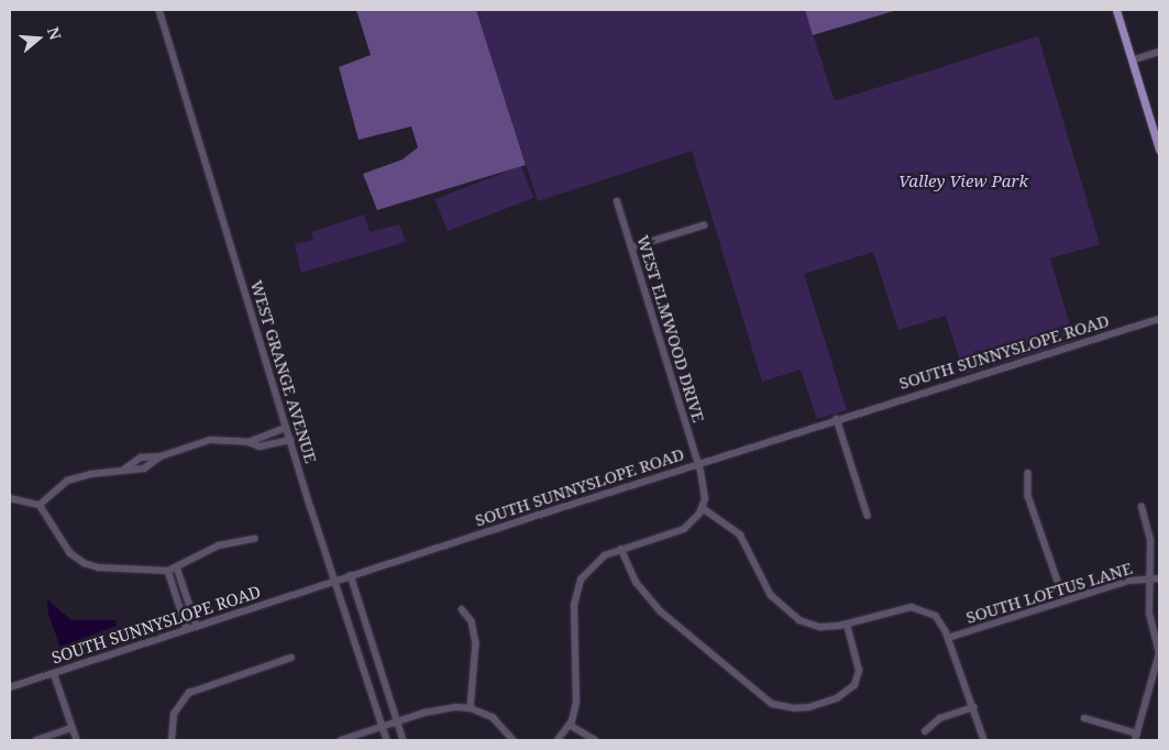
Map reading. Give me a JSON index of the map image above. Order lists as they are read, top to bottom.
{
  "streets": {
    "street": [
      "WEST ELMWOOD DRIVE",
      "SOUTH SUNNYSLOPE ROAD",
      "WEST GRANGE AVENUE",
      "SOUTH LOFTUS LANE"
    ]
  },
  "crossings": [
    ["WEST ELMWOOD DRIVE", "SOUTH SUNNYSLOPE ROAD"],
    ["SOUTH SUNNYSLOPE ROAD", "WEST GRANGE AVENUE"]
  ],
  "parks": ["Valley View Park"],
  "north": "right"
}
